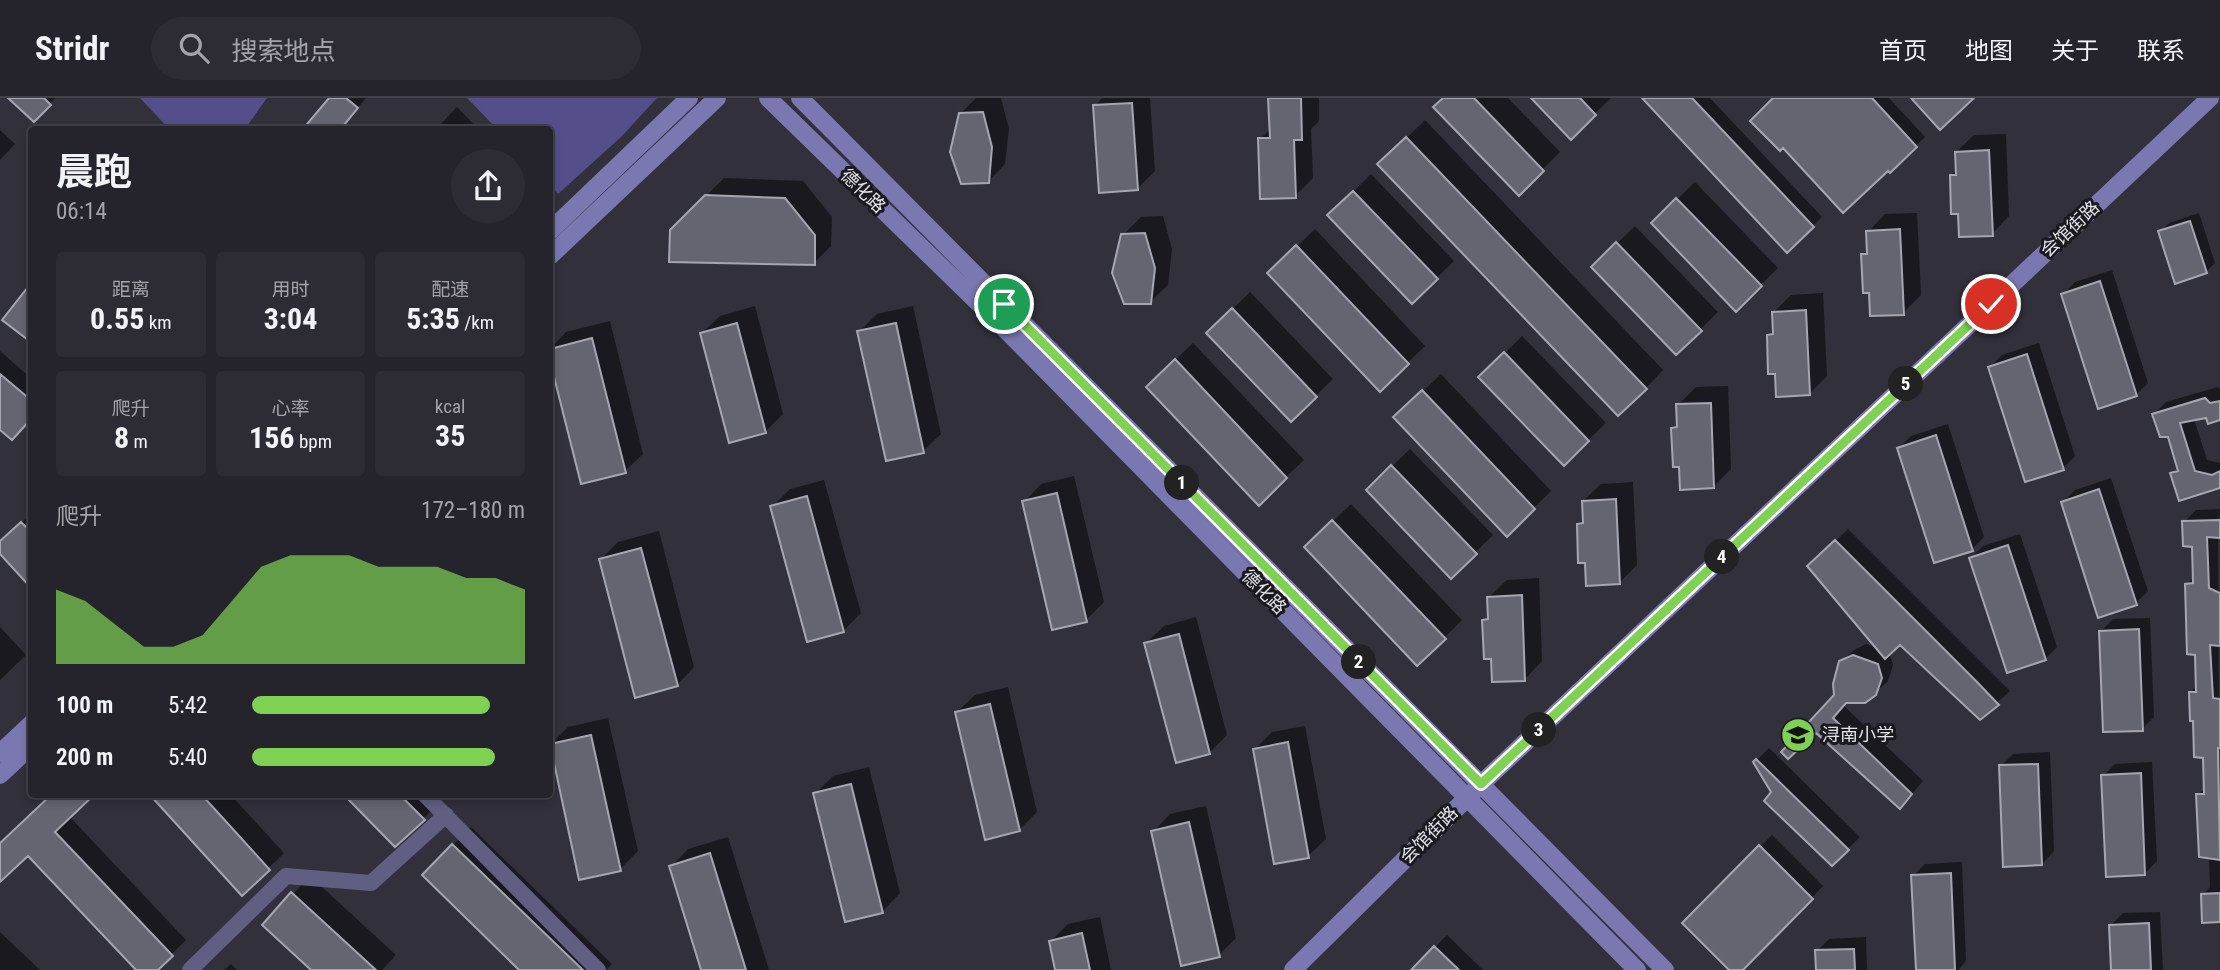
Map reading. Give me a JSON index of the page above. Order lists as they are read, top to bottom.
{
  "streets": {
    "main road": ["德化路", "会馆街路"]
  },
  "crossings": [
    ["德化路", "会馆街路"]
  ],
  "places": {
    "school or university": ["浔南小学"]
  },
  "page": {
    "header": "Stridr",
    "search": "搜索地点",
    "nav": [
      "首页",
      "地图",
      "关于",
      "联系"
    ],
    "heading": ["晨跑", "06:14"],
    "stats": [
      ["距离", "0.55 km"],
      ["用时", "3:04"],
      ["配速", "5:35 /km"],
      ["爬升", "8 m"],
      ["心率", "156 bpm"],
      ["kcal", "35"]
    ],
    "pins": [
      "5",
      "1",
      "4",
      "2",
      "3"
    ],
    "chart": ["爬升", "172–180 m"],
    "list": [
      {
        "name": "100 m",
        "note": "5:42"
      },
      {
        "name": "200 m",
        "note": "5:40"
      }
    ]
  }
}
